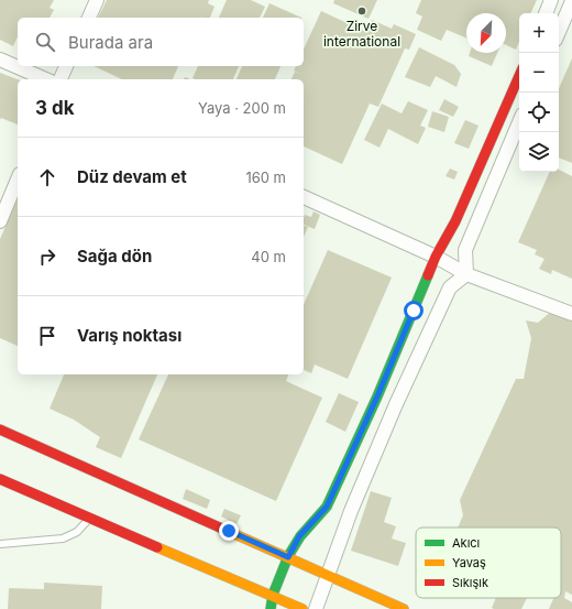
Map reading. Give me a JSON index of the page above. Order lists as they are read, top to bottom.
{
  "places": ["Zirve international"],
  "legend": ["Akıcı", "Yavaş", "Sıkışık"],
  "north": "bottom left",
  "page": {
    "map_buttons": ["+", "−"],
    "search": "Burada ara",
    "heading": ["3 dk", "Yaya · 200 m"],
    "list": [
      ["Düz devam et", "160 m"],
      ["Sağa dön", "40 m"],
      "Varış noktası"
    ]
  }
}
